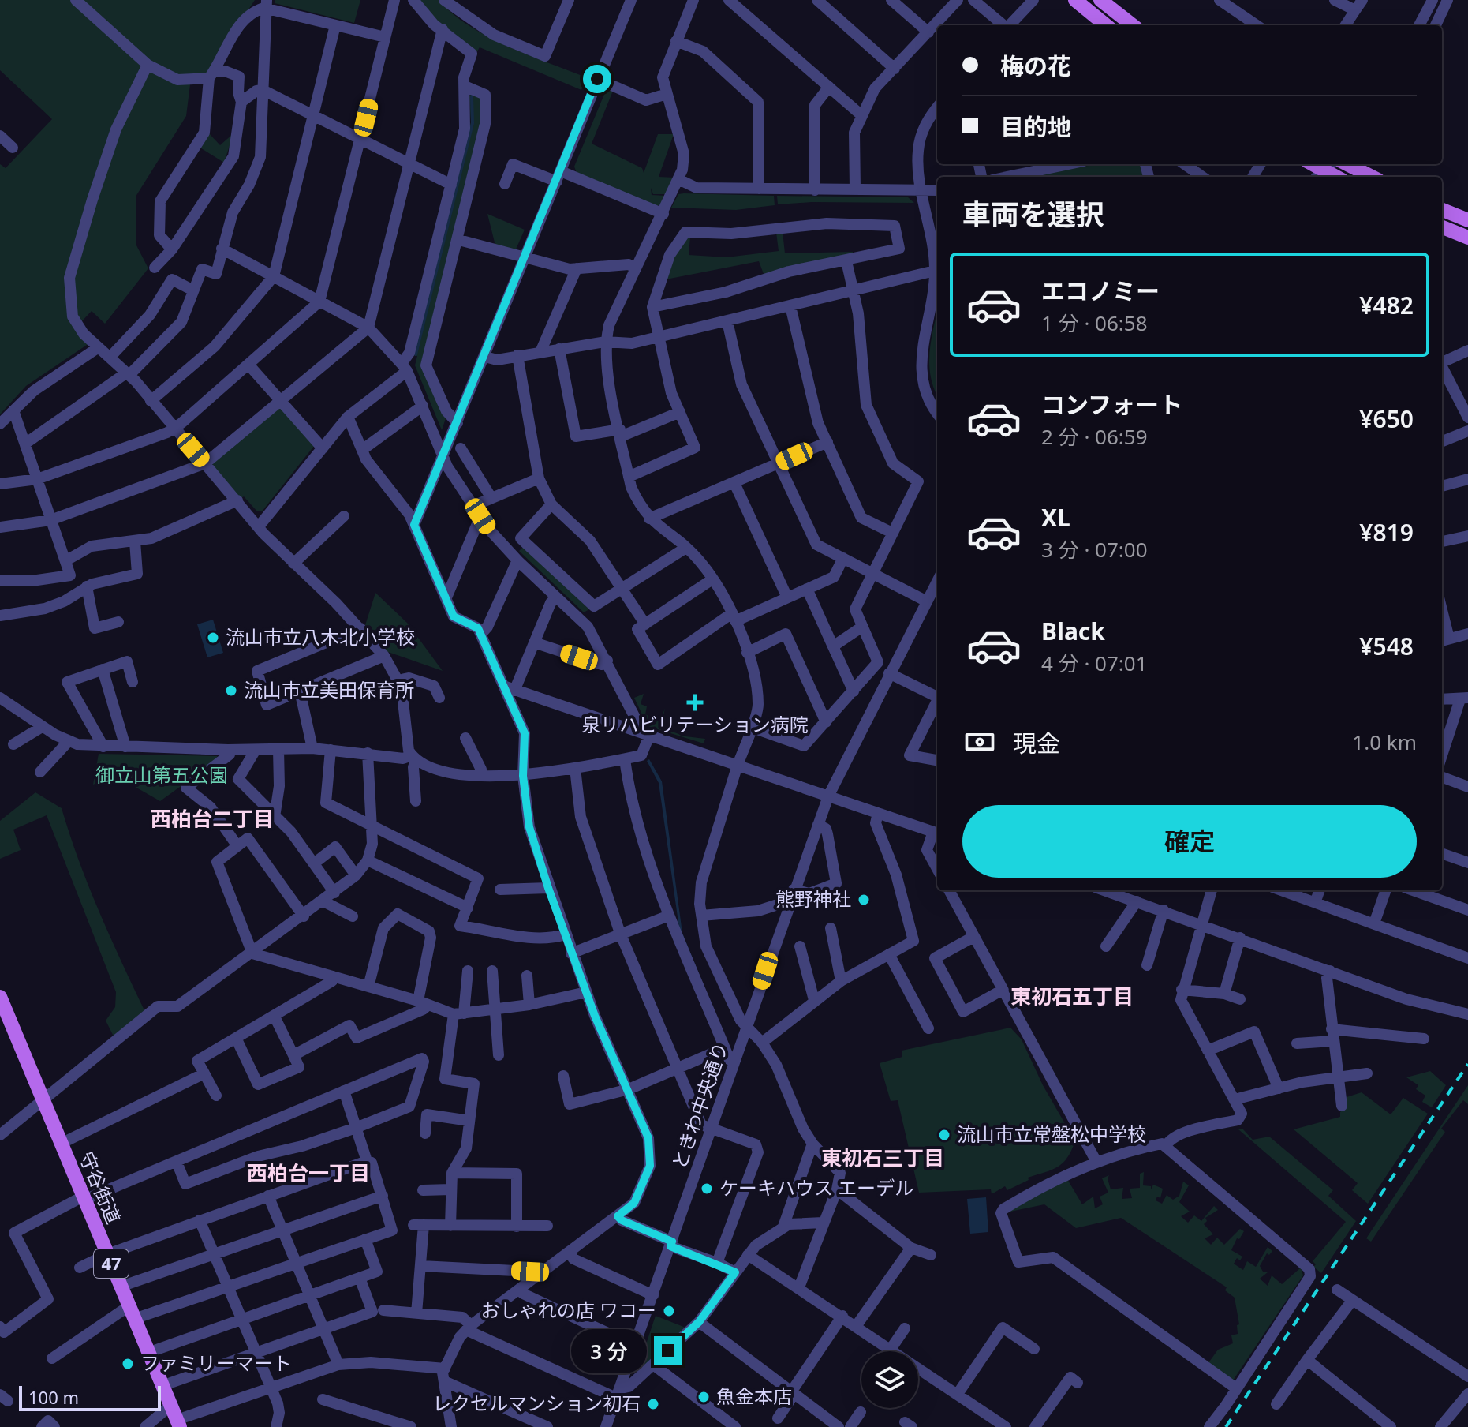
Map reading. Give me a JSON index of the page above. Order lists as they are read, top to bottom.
{
  "streets": {
    "main road": ["守谷街道", "47"],
    "street": ["ときわ中央通り"]
  },
  "districts": [
    "西柏台二丁目",
    "東初石五丁目",
    "東初石三丁目",
    "西柏台一丁目"
  ],
  "parks": ["御立山第五公園"],
  "places": {
    "other": [
      "流山市立八木北小学校",
      "流山市立美田保育所",
      "熊野神社",
      "流山市立常盤松中学校",
      "ケーキハウス エーデル",
      "おしゃれの店 ワコー",
      "ファミリーマート",
      "魚金本店",
      "レクセルマンション初石"
    ],
    "health": ["泉リハビリテーション病院"]
  },
  "scale_bar": "100 m",
  "page": {
    "banner": ["梅の花", "目的地"],
    "heading": "車両を選択",
    "list": [
      {
        "name": "エコノミー",
        "note": "1 分 · 06:58",
        "value": "¥482"
      },
      {
        "name": "コンフォート",
        "note": "2 分 · 06:59",
        "value": "¥650"
      },
      {
        "name": "XL",
        "note": "3 分 · 07:00",
        "value": "¥819"
      },
      {
        "name": "Black",
        "note": "4 分 · 07:01",
        "value": "¥548"
      }
    ],
    "pay": ["現金", "1.0 km"],
    "buttons": "確定",
    "bubble": "3 分",
    "scale": "100 m"
  }
}
